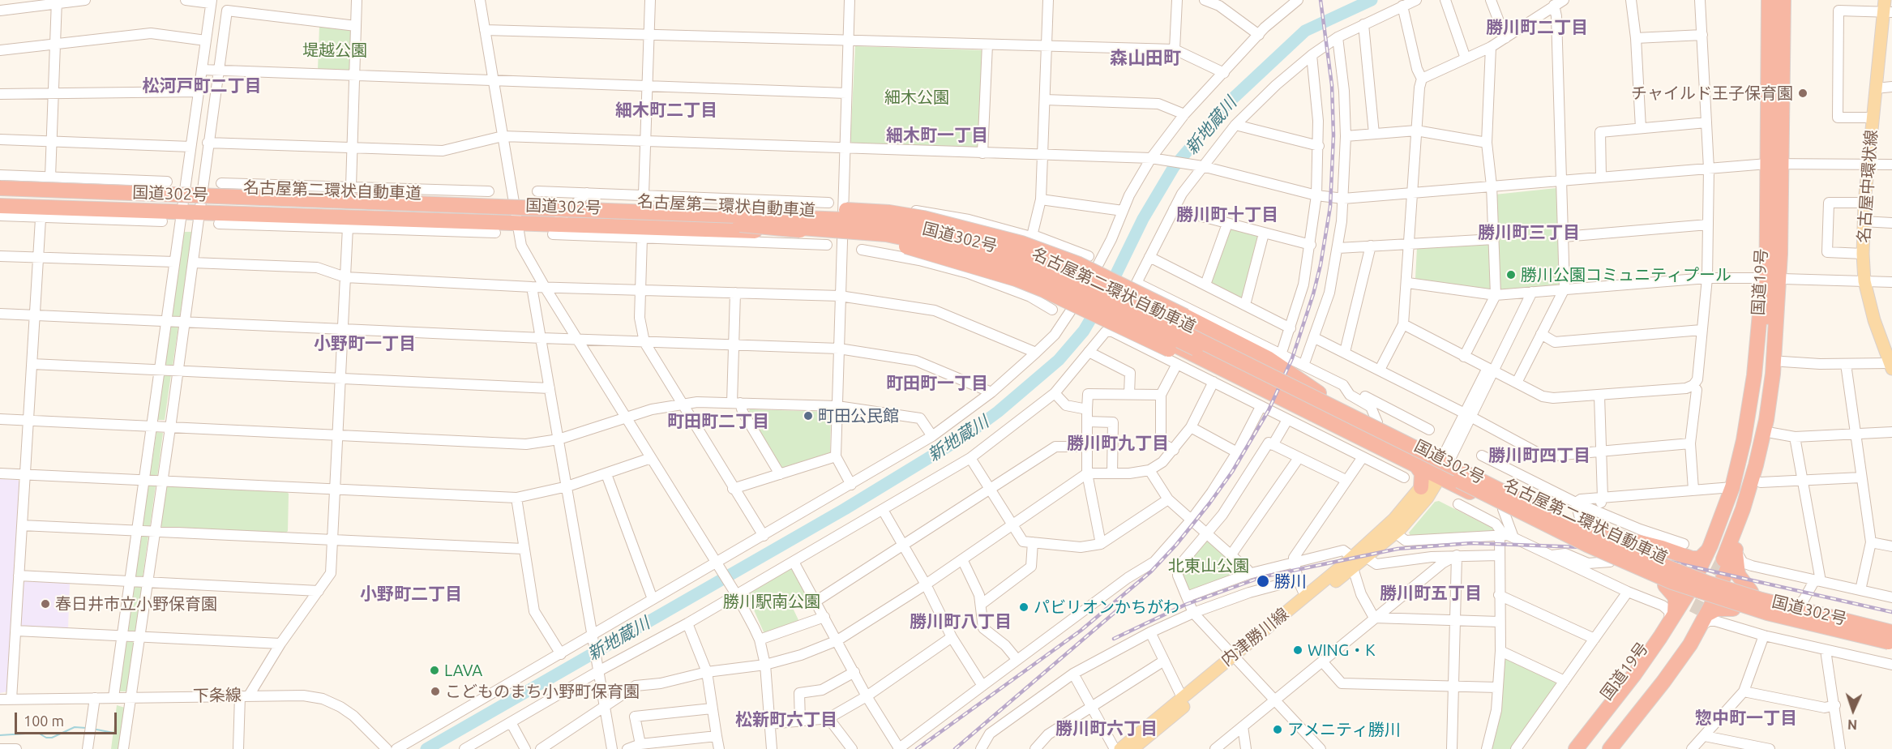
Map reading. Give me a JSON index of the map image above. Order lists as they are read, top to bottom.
{
  "streets": {
    "highway": ["名古屋第二環状自動車道", "国道302号", "国道19号"],
    "main road": ["名古屋中環状線", "内津勝川線"],
    "street": ["下条線"]
  },
  "crossings": [
    ["国道302号", "国道19号"],
    ["国道302号", "内津勝川線"]
  ],
  "districts": [
    "勝川町二丁目",
    "森山田町",
    "松河戸町二丁目",
    "細木町二丁目",
    "細木町一丁目",
    "勝川町十丁目",
    "勝川町三丁目",
    "小野町一丁目",
    "町田町一丁目",
    "町田町二丁目",
    "勝川町九丁目",
    "勝川町四丁目",
    "勝川町五丁目",
    "小野町二丁目",
    "勝川町八丁目",
    "惣中町一丁目",
    "松新町六丁目",
    "勝川町六丁目"
  ],
  "water": ["新地蔵川"],
  "parks": [
    "堤越公園",
    "細木公園",
    "北東山公園",
    "勝川駅南公園"
  ],
  "places": [
    "チャイルド王子保育園",
    "勝川公園コミュニティプール",
    "町田公民館",
    "勝川",
    "春日井市立小野保育園",
    "パビリオンかちがわ",
    "WING・K",
    "LAVA",
    "こどものまち小野町保育園",
    "アメニティ勝川"
  ],
  "scale_bar": "100 m",
  "north": "bottom"
}
